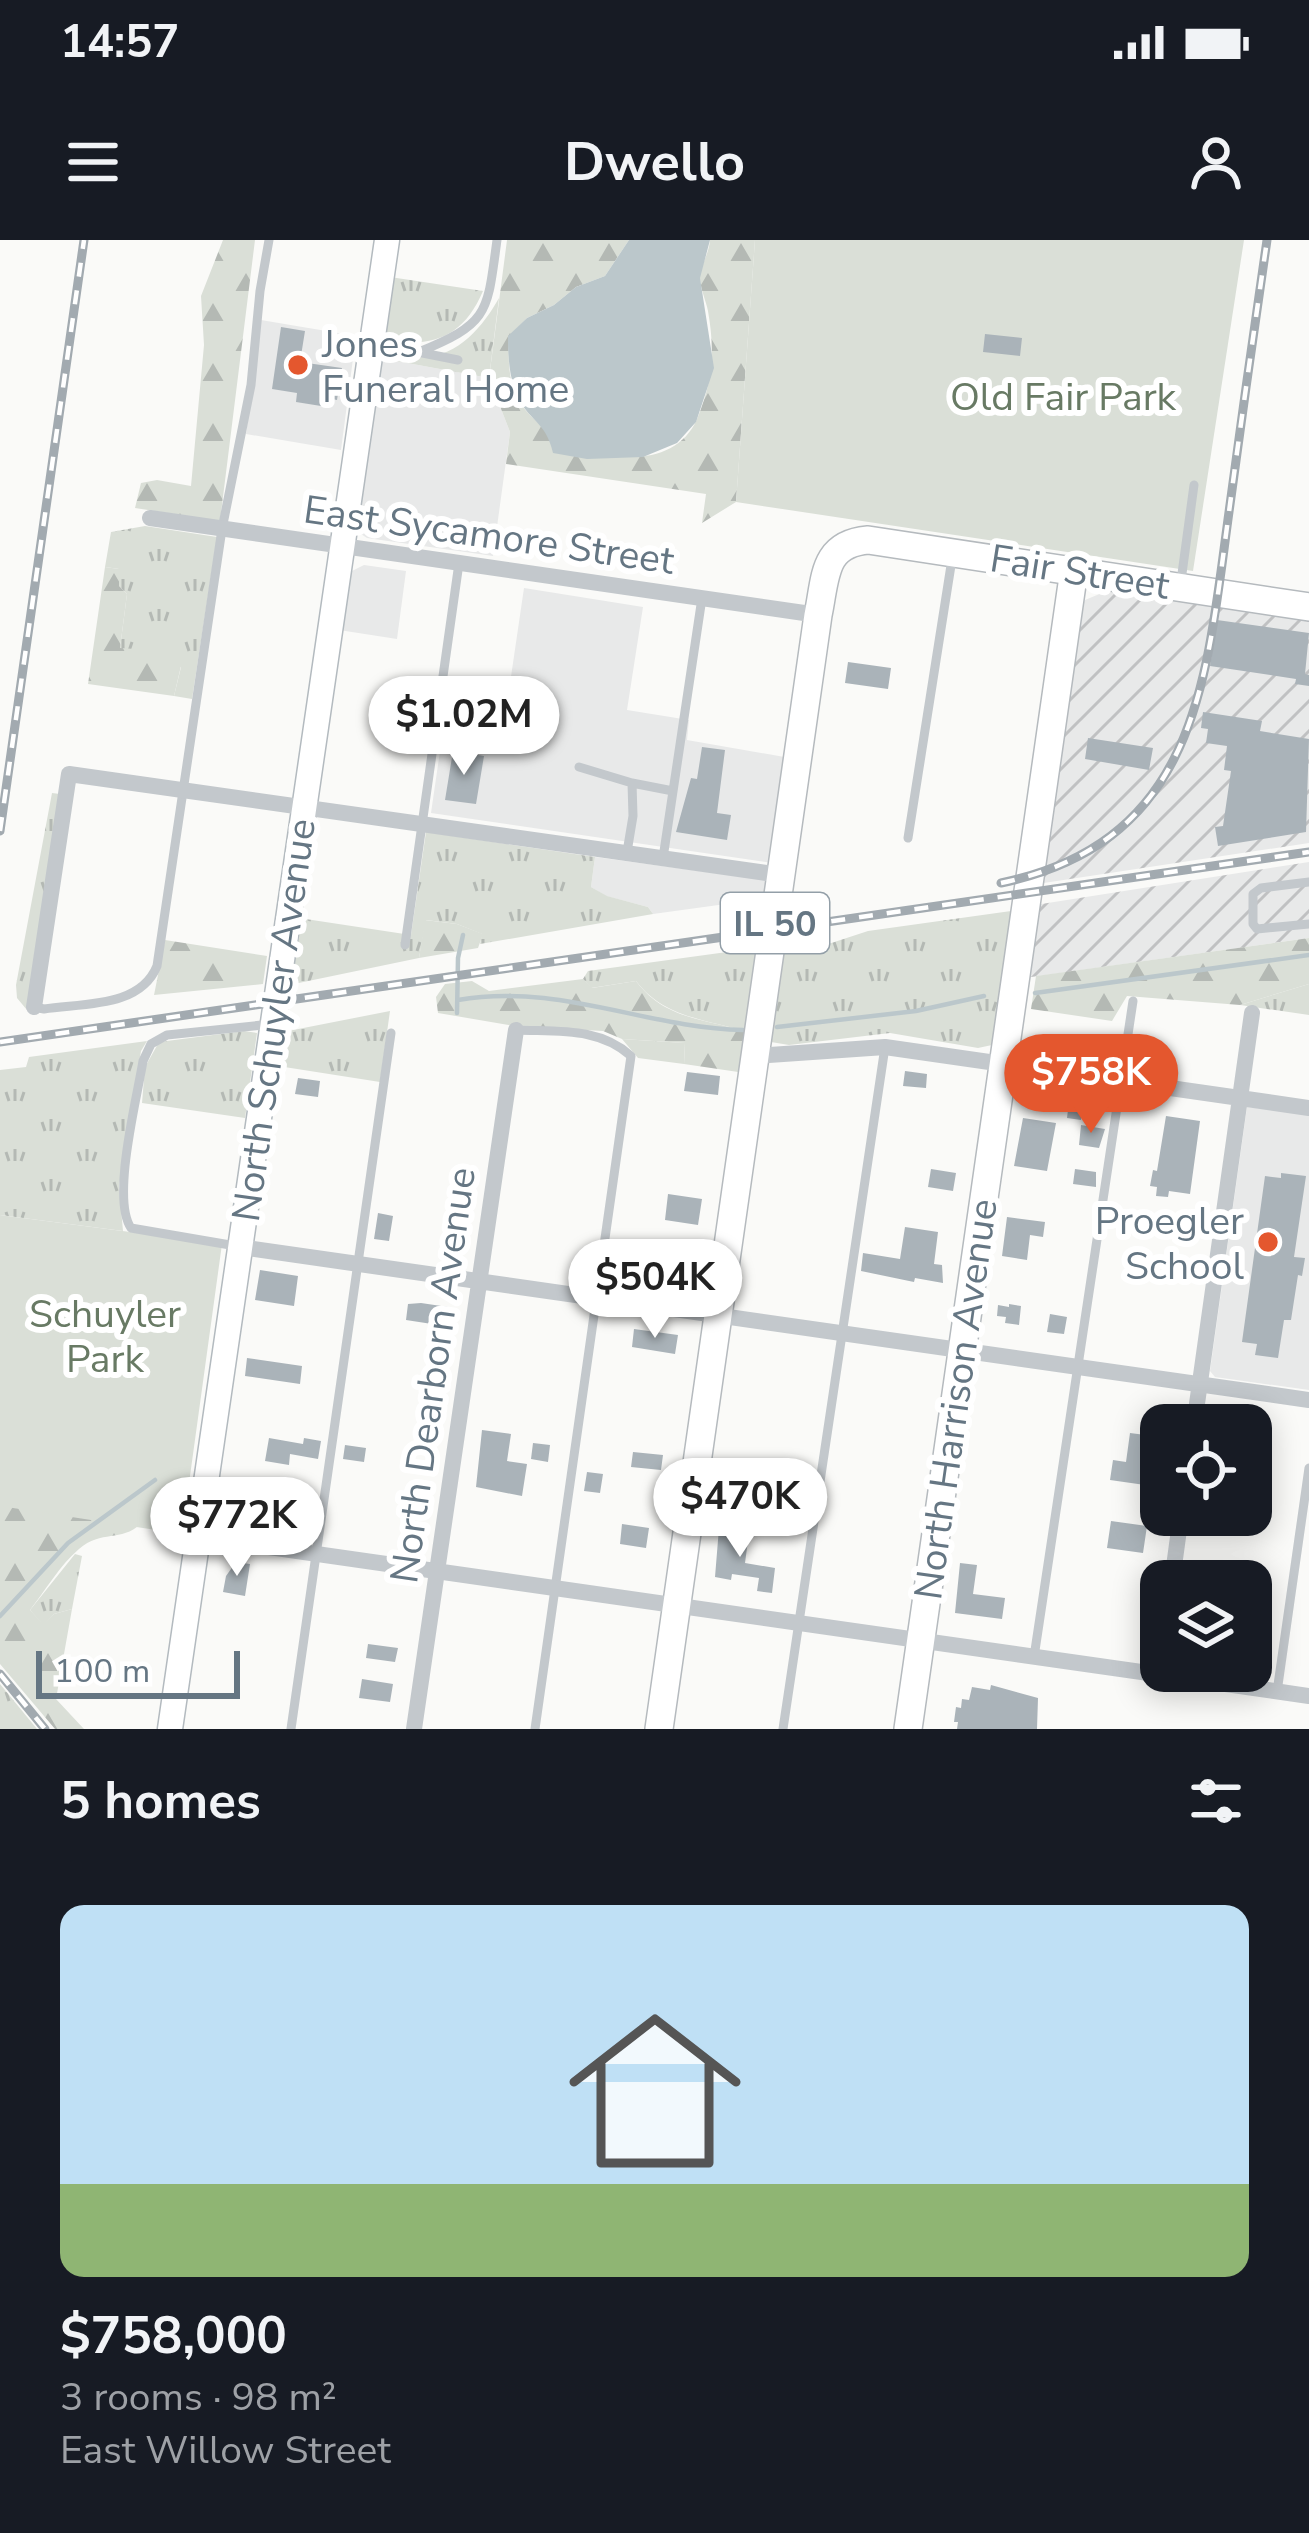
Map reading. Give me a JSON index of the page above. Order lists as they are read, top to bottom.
{
  "streets": {
    "main road": ["Fair Street", "IL 50", "North Harrison Avenue"],
    "street": ["East Sycamore Street", "North Schuyler Avenue", "North Dearborn Avenue"]
  },
  "crossings": [
    ["East Sycamore Street", "Fair Street"],
    ["East Sycamore Street", "IL 50"],
    ["East Sycamore Street", "North Schuyler Avenue"],
    ["Fair Street", "IL 50"],
    ["Fair Street", "North Harrison Avenue"]
  ],
  "parks": ["Old Fair Park", "Schuyler Park"],
  "places": ["Jones Funeral Home", "Proegler School"],
  "scale_bar": "100 m",
  "page": {
    "status": "14:57",
    "header": "Dwello",
    "price": [
      "$1.02M",
      "$758K",
      "$504K",
      "$470K",
      "$772K"
    ],
    "scale": "100 m",
    "heading": "5 homes",
    "list": [
      {
        "name": "$758,000",
        "note": "3 rooms · 98 m² · East Willow Street"
      }
    ]
  }
}
